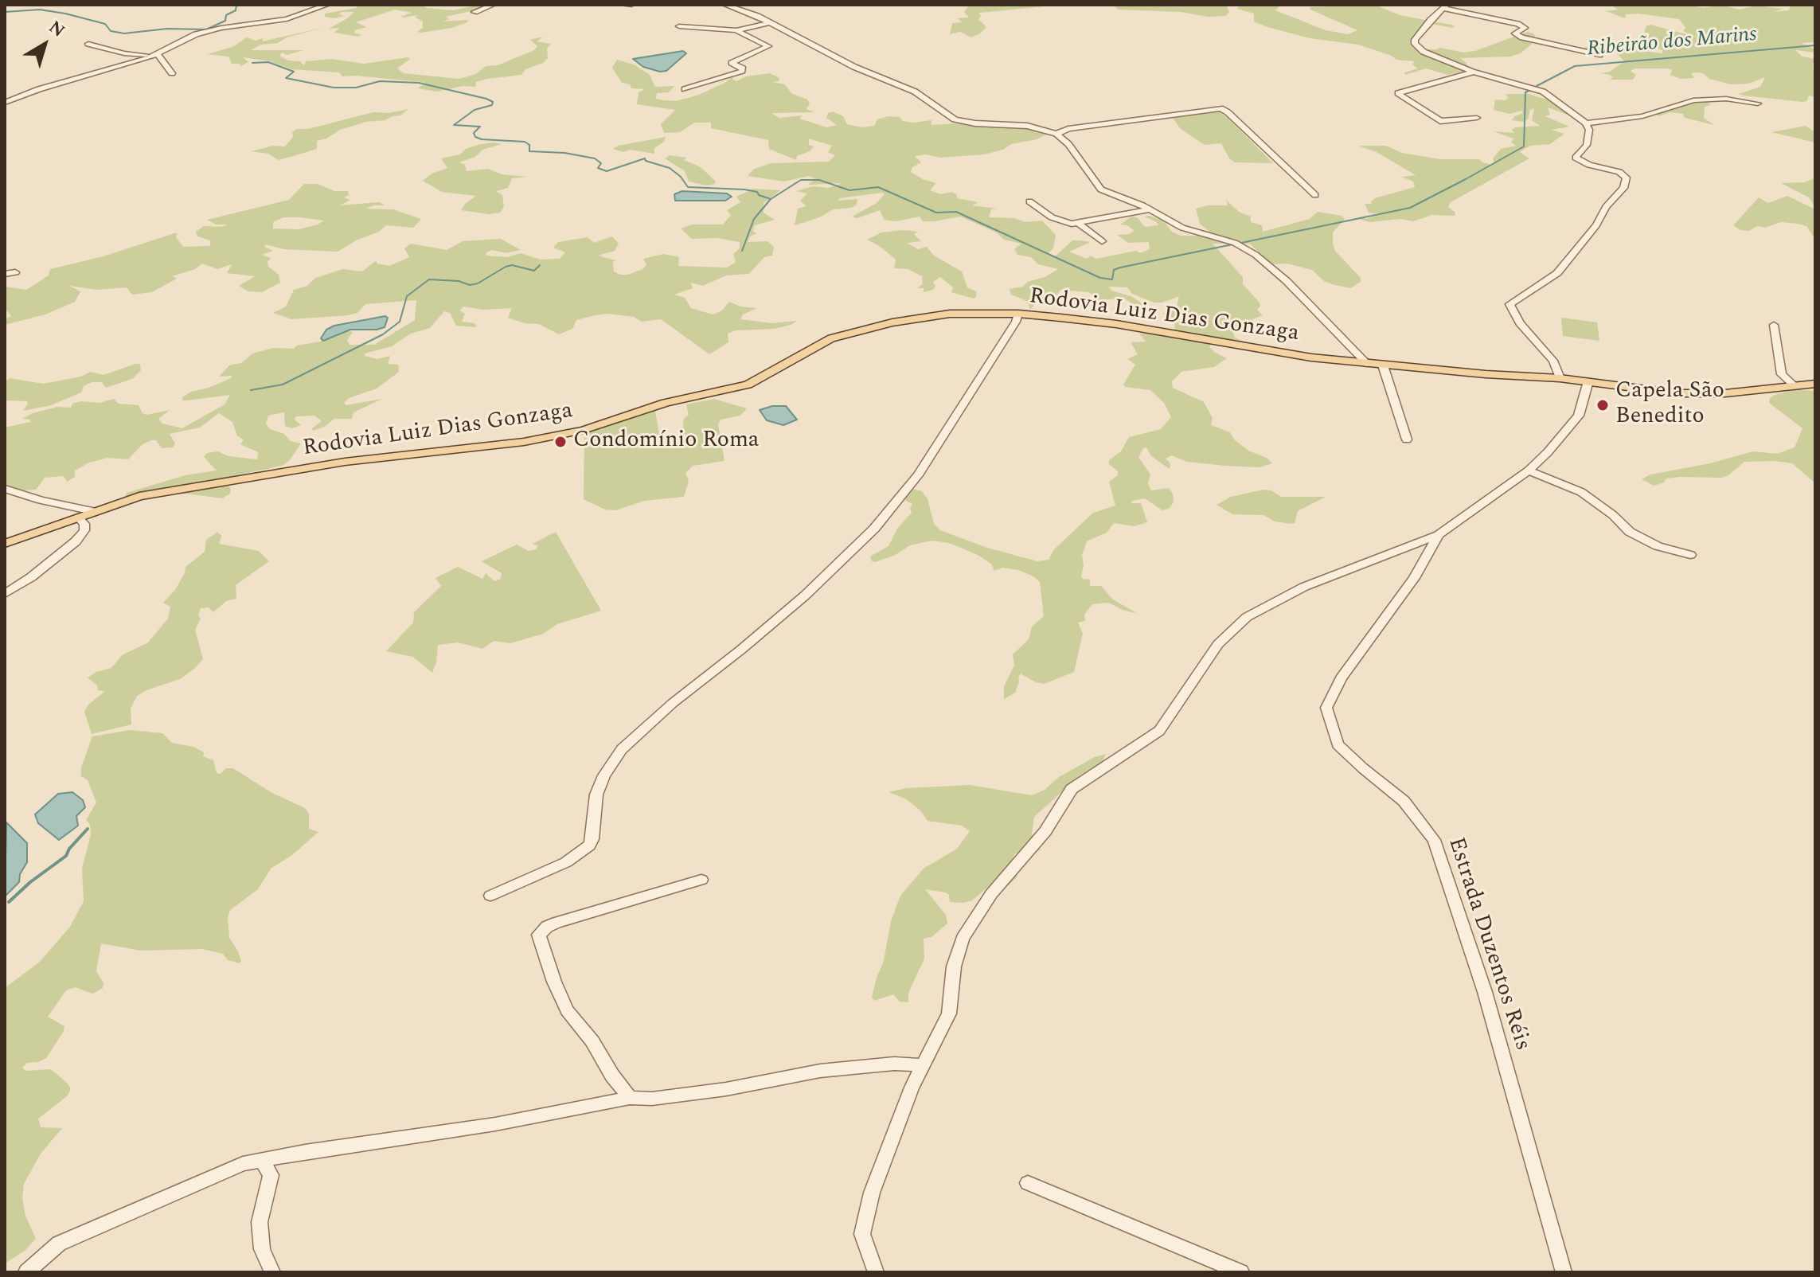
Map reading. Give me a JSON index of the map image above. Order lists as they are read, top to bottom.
{
  "streets": {
    "main road": ["Rodovia Luiz Dias Gonzaga"],
    "street": ["Estrada Duzentos Réis"]
  },
  "crossings": [
    ["Rodovia Luiz Dias Gonzaga", "Estrada Duzentos Réis"]
  ],
  "water": ["Ribeirão dos Marins"],
  "places": ["Capela São Benedito", "Condomínio Roma"],
  "north": "top right"
}
